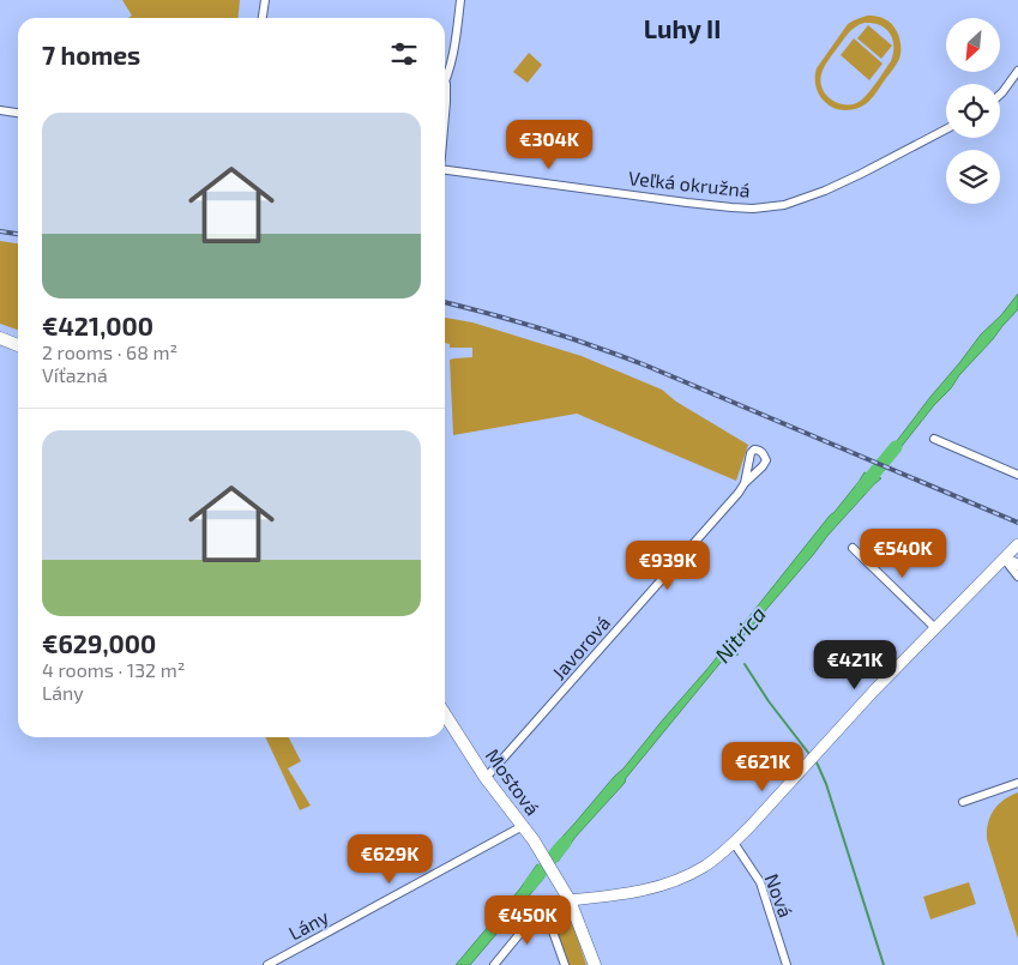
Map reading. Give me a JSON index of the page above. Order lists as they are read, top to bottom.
{
  "streets": {
    "main road": ["Mostová"],
    "street": [
      "Veľká okružná",
      "Javorová",
      "Nová",
      "Lány"
    ]
  },
  "crossings": [
    ["Javorová", "Mostová"],
    ["Mostová", "Lány"]
  ],
  "districts": ["Luhy II"],
  "water": ["Nitrica"],
  "north": "bottom left",
  "page": {
    "heading": "7 homes",
    "list": [
      {
        "name": "€421,000",
        "note": "2 rooms · 68 m² · Víťazná"
      },
      {
        "name": "€629,000",
        "note": "4 rooms · 132 m² · Lány"
      }
    ],
    "price": [
      "€304K",
      "€540K",
      "€939K",
      "€421K",
      "€621K",
      "€629K",
      "€450K"
    ]
  }
}
